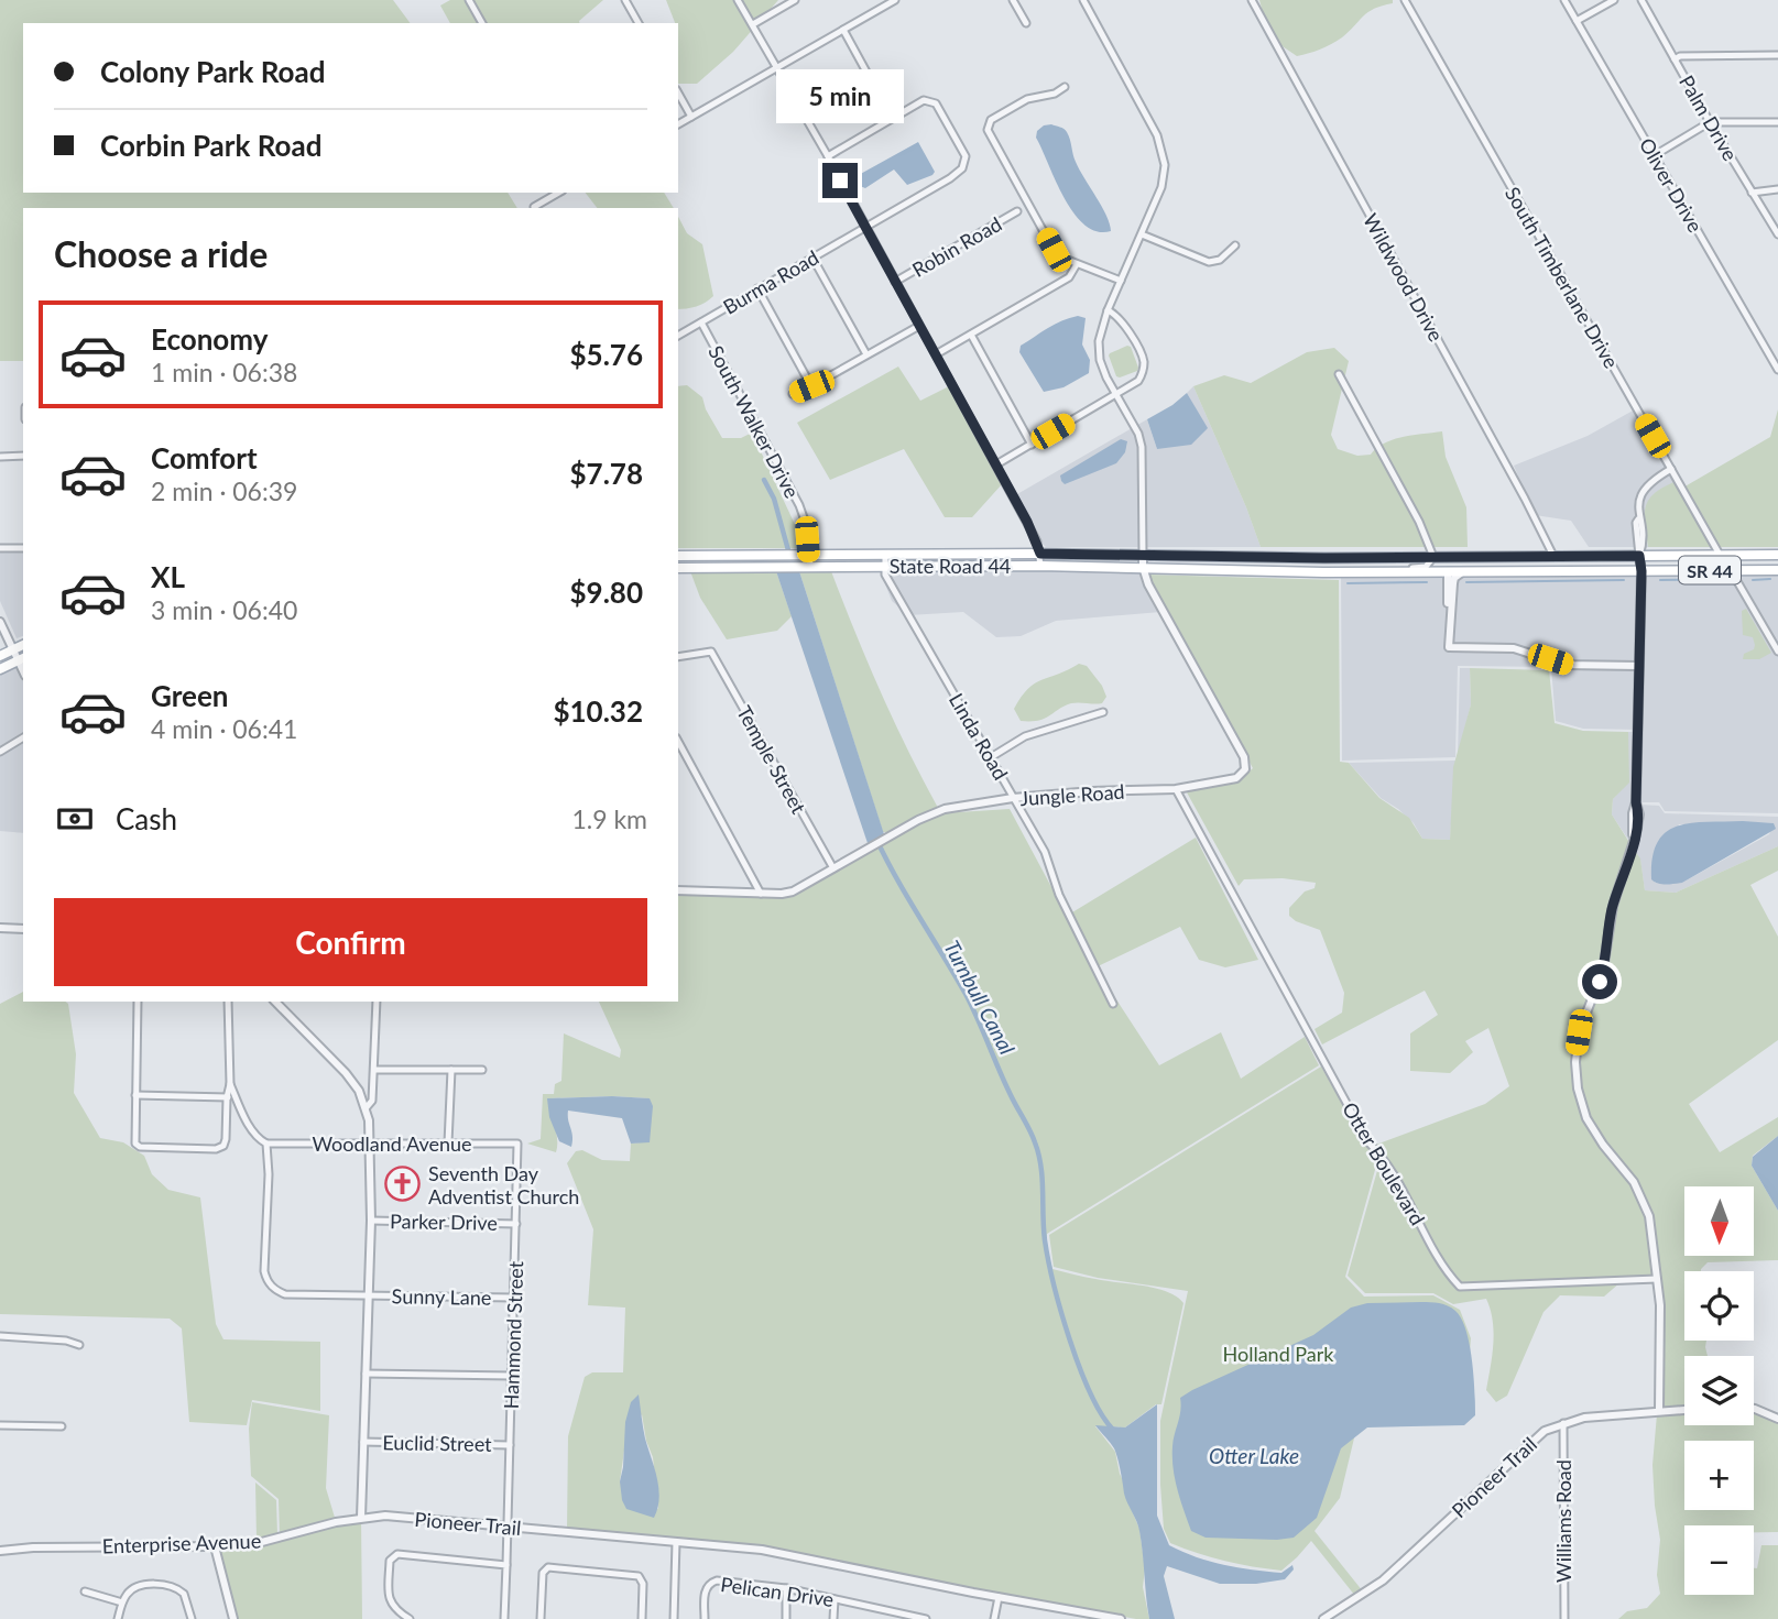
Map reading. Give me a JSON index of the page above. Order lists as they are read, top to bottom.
{
  "streets": {
    "main road": ["State Road 44", "SR 44"],
    "street": [
      "Palm Drive",
      "Oliver Drive",
      "Robin Road",
      "Wildwood Drive",
      "South Timberlane Drive",
      "Burma Road",
      "South Walker Drive",
      "Linda Road",
      "Temple Street",
      "Jungle Road",
      "Woodland Avenue",
      "Otter Boulevard",
      "Parker Drive",
      "Sunny Lane",
      "Hammond Street",
      "Euclid Street",
      "Pioneer Trail",
      "Williams Road",
      "Enterprise Avenue",
      "Pelican Drive"
    ]
  },
  "crossings": [
    ["Wildwood Drive", "State Road 44"],
    ["South Timberlane Drive", "State Road 44"],
    ["Burma Road", "South Walker Drive"],
    ["South Walker Drive", "State Road 44"],
    ["State Road 44", "Linda Road"],
    ["State Road 44", "Jungle Road"],
    ["Linda Road", "Jungle Road"],
    ["Temple Street", "Jungle Road"],
    ["Jungle Road", "Otter Boulevard"],
    ["Woodland Avenue", "Sunny Lane"],
    ["Woodland Avenue", "Hammond Street"],
    ["Parker Drive", "Hammond Street"],
    ["Sunny Lane", "Hammond Street"],
    ["Hammond Street", "Euclid Street"],
    ["Hammond Street", "Pioneer Trail"],
    ["Pioneer Trail", "Williams Road"],
    ["Pioneer Trail", "Enterprise Avenue"]
  ],
  "water": ["Turnbull Canal", "Otter Lake"],
  "parks": ["Holland Park"],
  "places": {
    "church": ["Seventh Day Adventist Church"]
  },
  "north": "bottom",
  "page": {
    "banner": ["Colony Park Road", "Corbin Park Road"],
    "bubble": "5 min",
    "heading": "Choose a ride",
    "list": [
      {
        "name": "Economy",
        "note": "1 min · 06:38",
        "value": "$5.76"
      },
      {
        "name": "Comfort",
        "note": "2 min · 06:39",
        "value": "$7.78"
      },
      {
        "name": "XL",
        "note": "3 min · 06:40",
        "value": "$9.80"
      },
      {
        "name": "Green",
        "note": "4 min · 06:41",
        "value": "$10.32"
      }
    ],
    "pay": ["Cash", "1.9 km"],
    "buttons": "Confirm",
    "map_buttons": ["+", "−"]
  }
}
